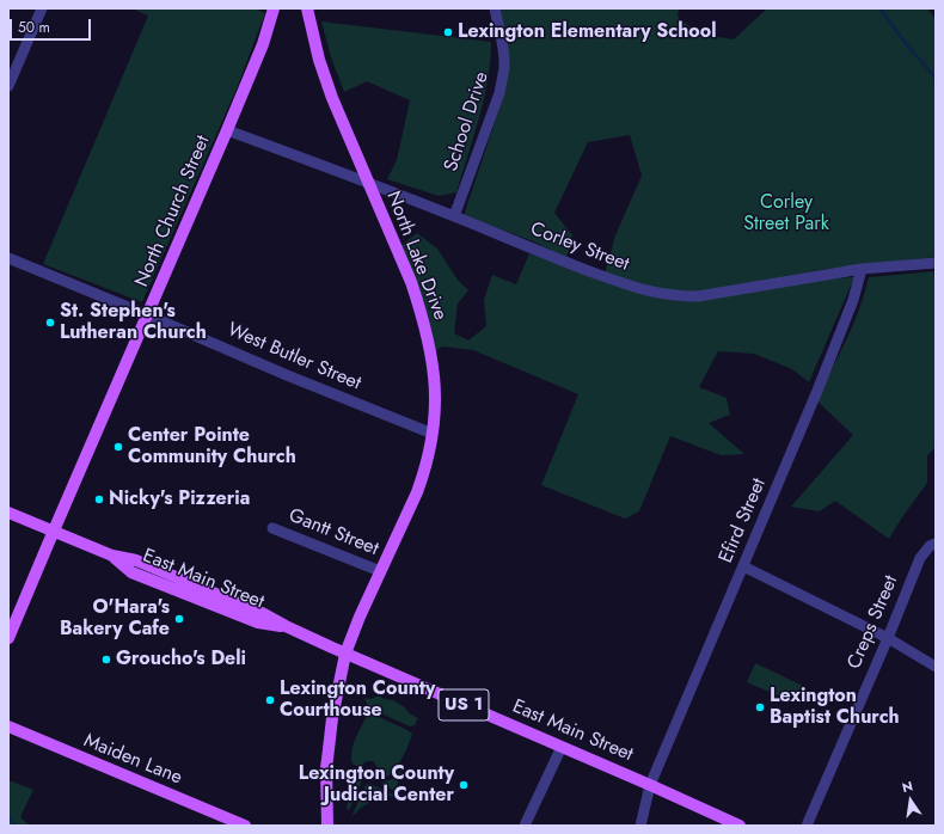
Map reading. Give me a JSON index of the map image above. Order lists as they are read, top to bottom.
{
  "streets": {
    "main road": [
      "North Church Street",
      "North Lake Drive",
      "East Main Street",
      "US 1",
      "Maiden Lane"
    ],
    "street": [
      "School Drive",
      "Corley Street",
      "West Butler Street",
      "Efird Street",
      "Gantt Street",
      "Creps Street"
    ]
  },
  "crossings": [
    ["School Drive", "Corley Street"],
    ["North Church Street", "Corley Street"],
    ["North Church Street", "West Butler Street"],
    ["North Church Street", "East Main Street"],
    ["Corley Street", "North Lake Drive"],
    ["Corley Street", "Efird Street"],
    ["North Lake Drive", "West Butler Street"],
    ["North Lake Drive", "Gantt Street"],
    ["North Lake Drive", "East Main Street"],
    ["Efird Street", "East Main Street"]
  ],
  "parks": ["Corley Street Park"],
  "places": [
    "Lexington Elementary School",
    "St. Stephen's Lutheran Church",
    "Center Pointe Community Church",
    "Nicky's Pizzeria",
    "O'Hara's Bakery Cafe",
    "Groucho's Deli",
    "Lexington County Courthouse",
    "Lexington Baptist Church",
    "Lexington County Judicial Center"
  ],
  "scale_bar": "50 m",
  "north": "top"
}
